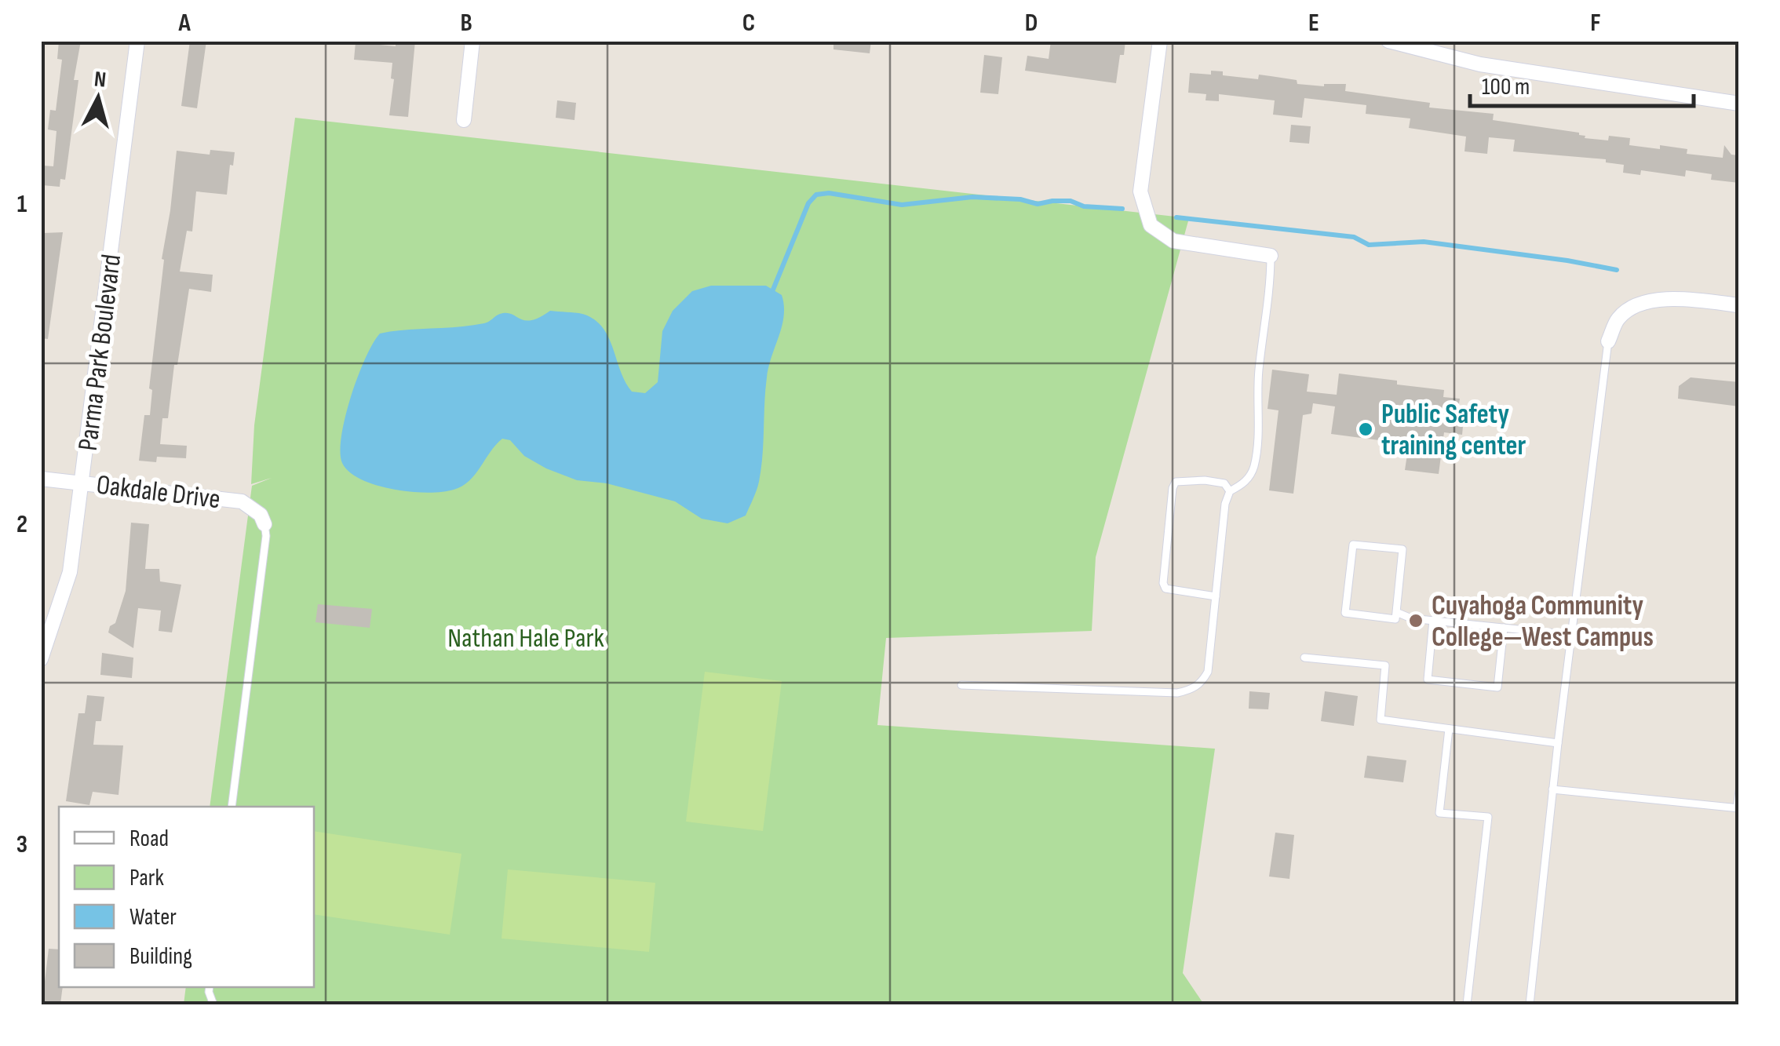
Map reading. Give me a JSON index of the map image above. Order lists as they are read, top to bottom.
{
  "streets": {
    "street": ["Parma Park Boulevard", "Oakdale Drive"]
  },
  "crossings": [
    ["Parma Park Boulevard", "Oakdale Drive"]
  ],
  "parks": ["Nathan Hale Park"],
  "places": ["Public Safety training center", "Cuyahoga Community College—West Campus"],
  "legend": [
    "Road",
    "Park",
    "Water",
    "Building"
  ],
  "scale_bar": "100 m",
  "north": "top",
  "grid": {
    "columns": [
      "A",
      "B",
      "C",
      "D",
      "E",
      "F"
    ],
    "rows": ["1", "2", "3"]
  }
}
